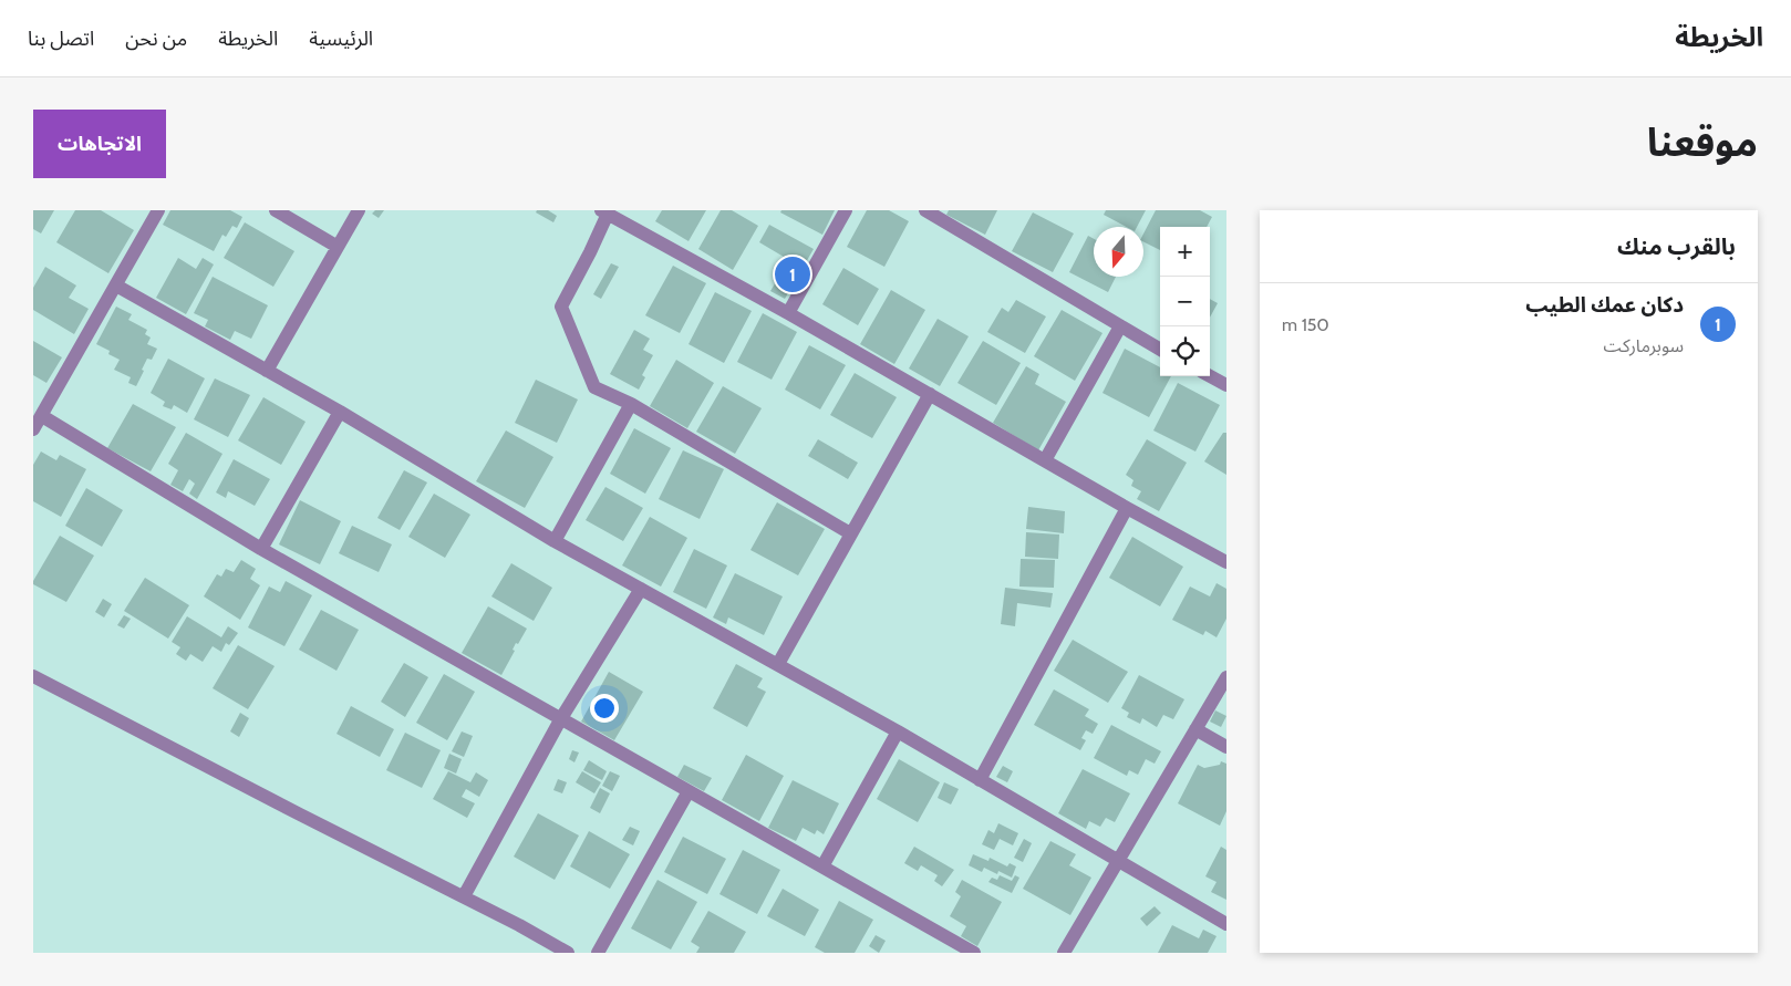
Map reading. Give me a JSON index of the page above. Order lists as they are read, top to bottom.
{
  "north": "bottom",
  "page": {
    "header": "الخريطة",
    "nav": [
      "الرئيسية",
      "الخريطة",
      "من نحن",
      "اتصل بنا"
    ],
    "title": "موقعنا",
    "buttons": "الاتجاهات",
    "heading": "بالقرب منك",
    "map_buttons": ["+", "−"],
    "pins": "1",
    "list": [
      {
        "mark": "1",
        "name": "دكان عمك الطيب",
        "note": "سوبرماركت",
        "value": "150 m"
      }
    ]
  }
}
